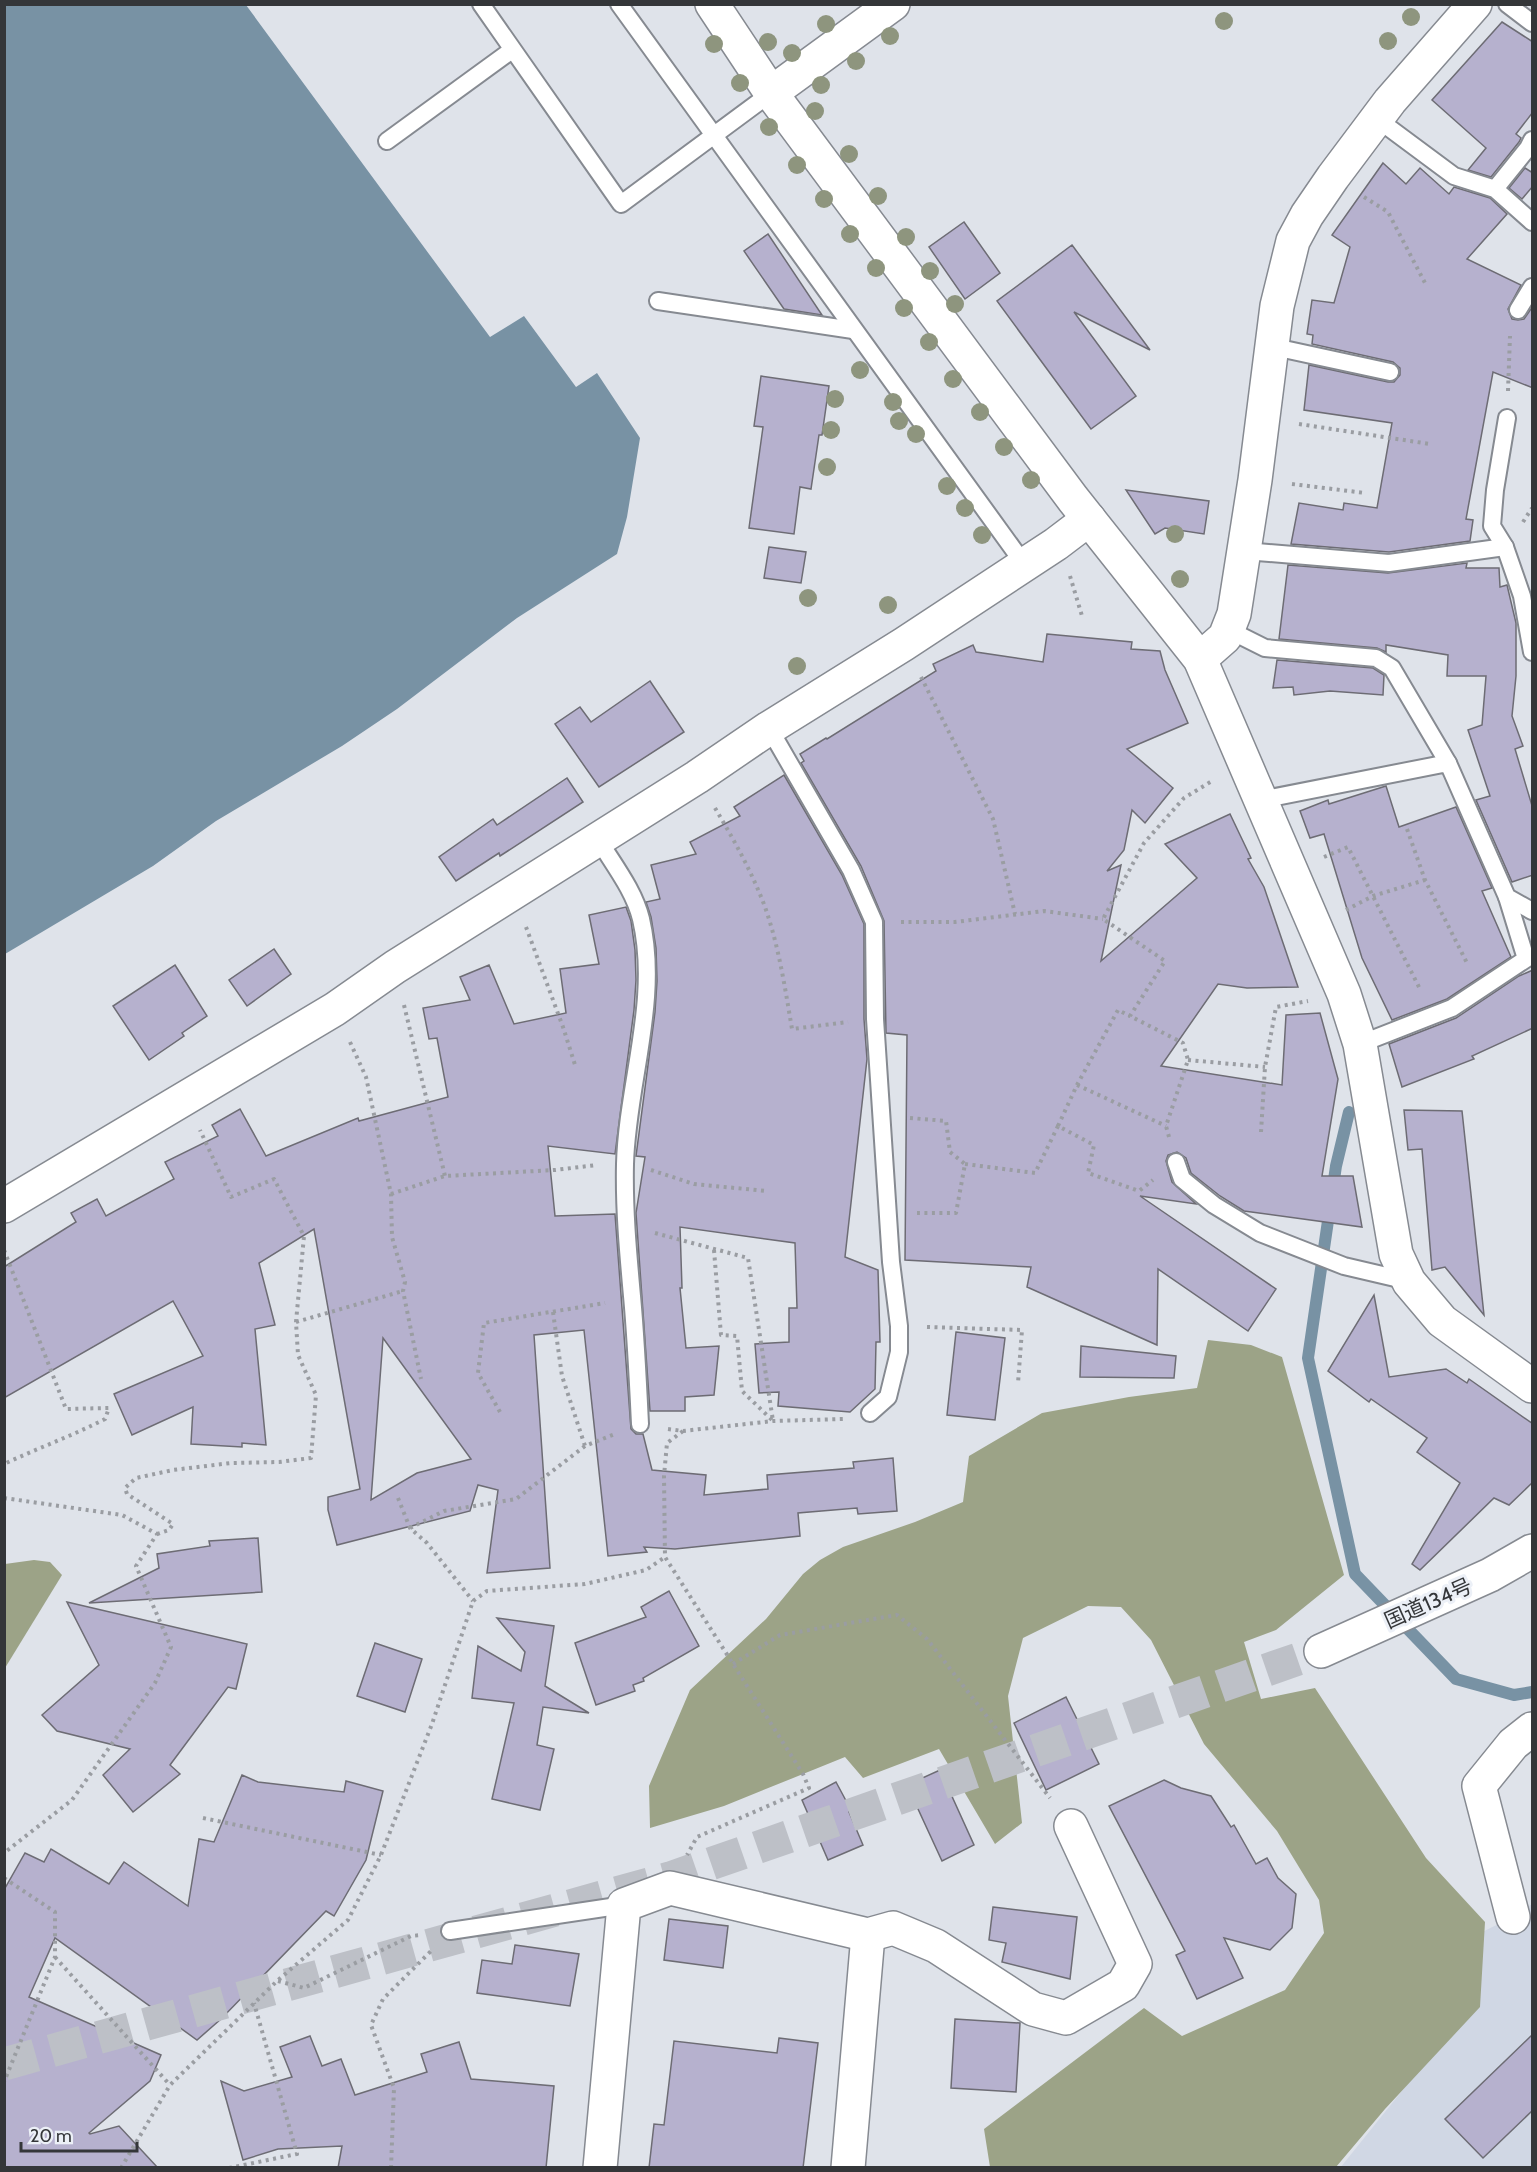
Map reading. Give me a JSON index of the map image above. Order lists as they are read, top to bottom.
{
  "streets": {
    "main road": ["国道134号"]
  },
  "scale_bar": "20 m"
}
